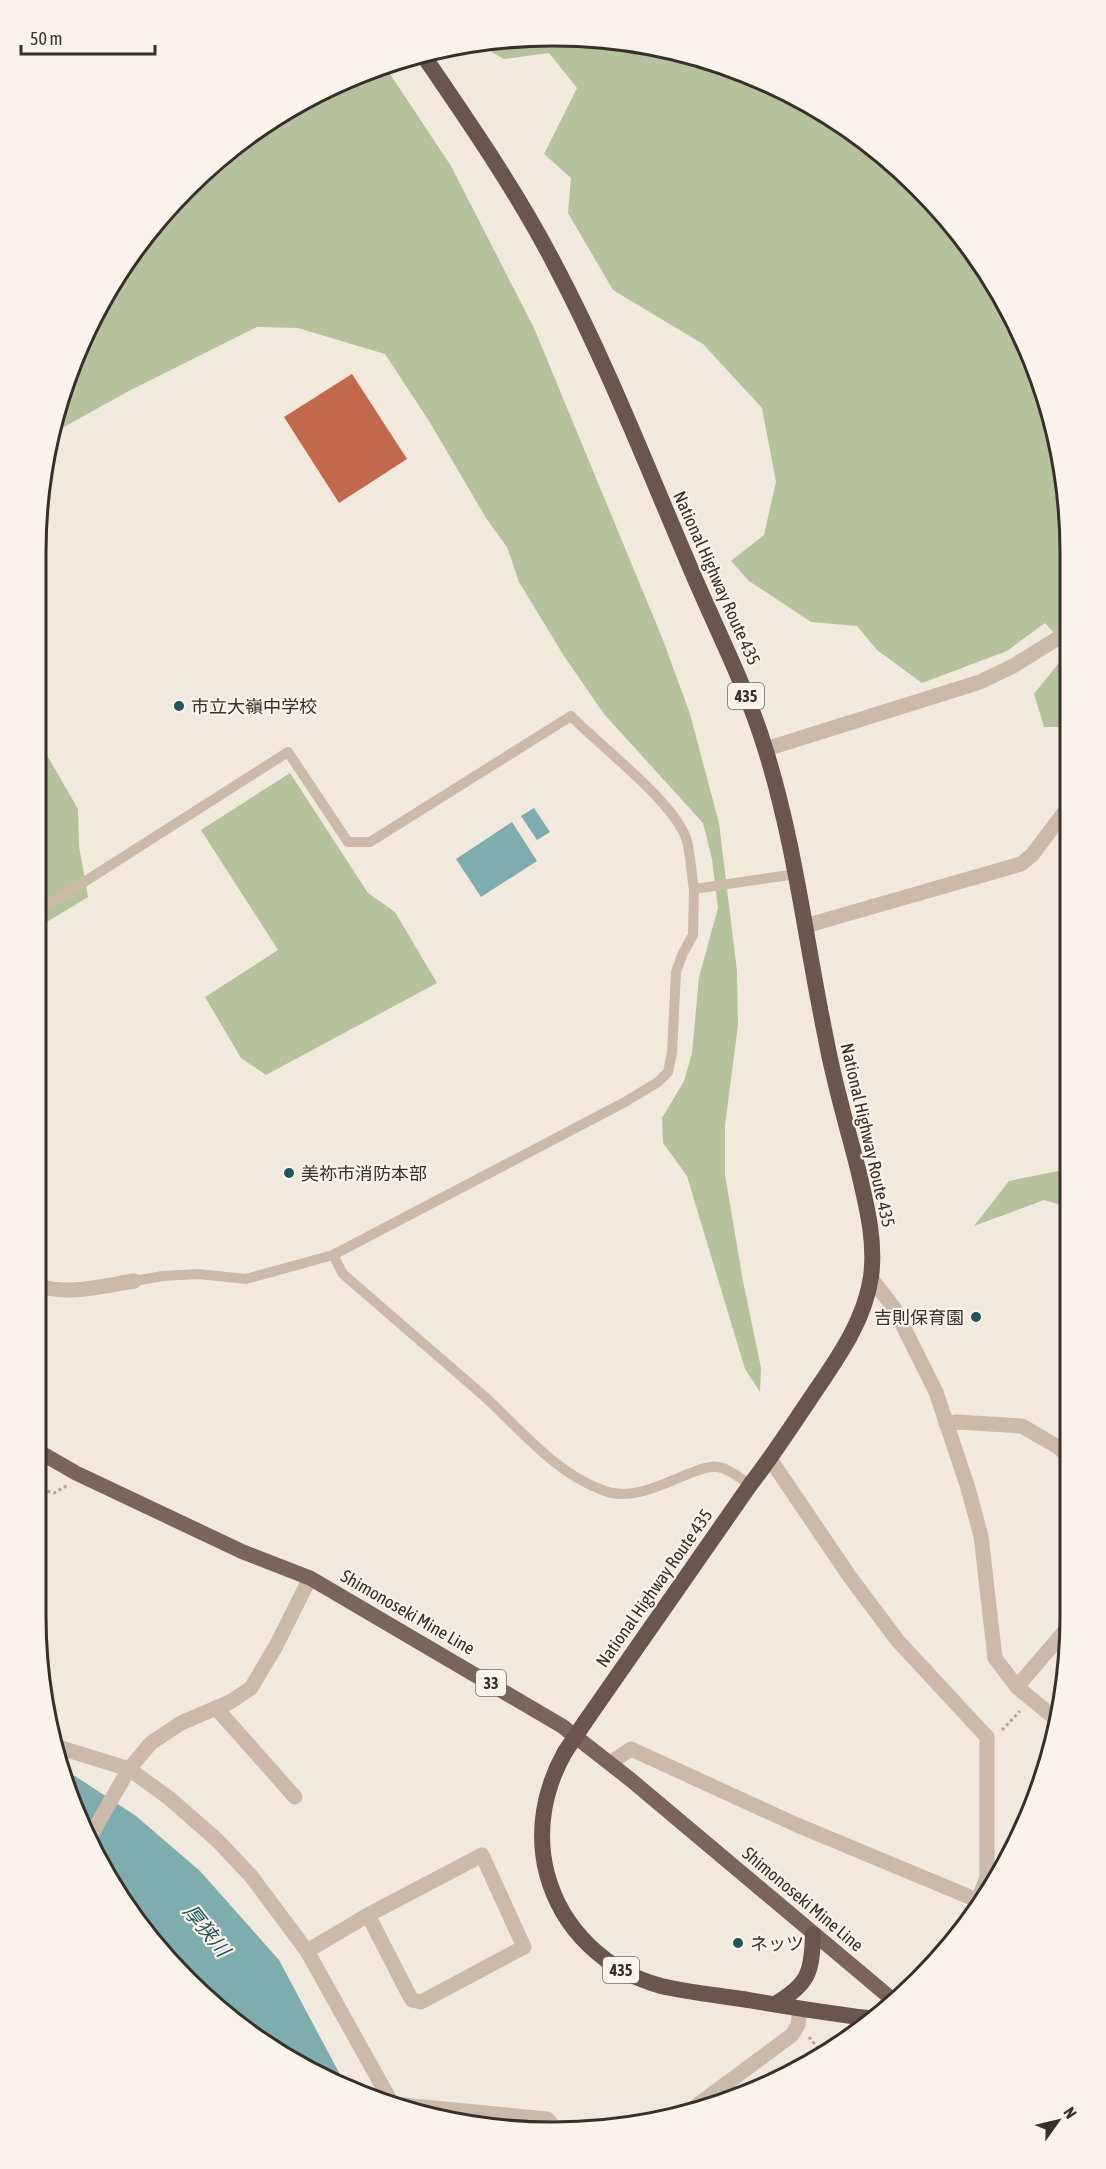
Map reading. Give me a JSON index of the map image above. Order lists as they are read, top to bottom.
{
  "streets": {
    "highway": ["National Highway Route 435", "435"],
    "main road": ["Shimonoseki Mine Line", "33"]
  },
  "water": ["厚狭川"],
  "places": [
    "市立大嶺中学校",
    "美祢市消防本部",
    "吉則保育園",
    "ネッツ"
  ],
  "scale_bar": "50 m",
  "north": "top right"
}
